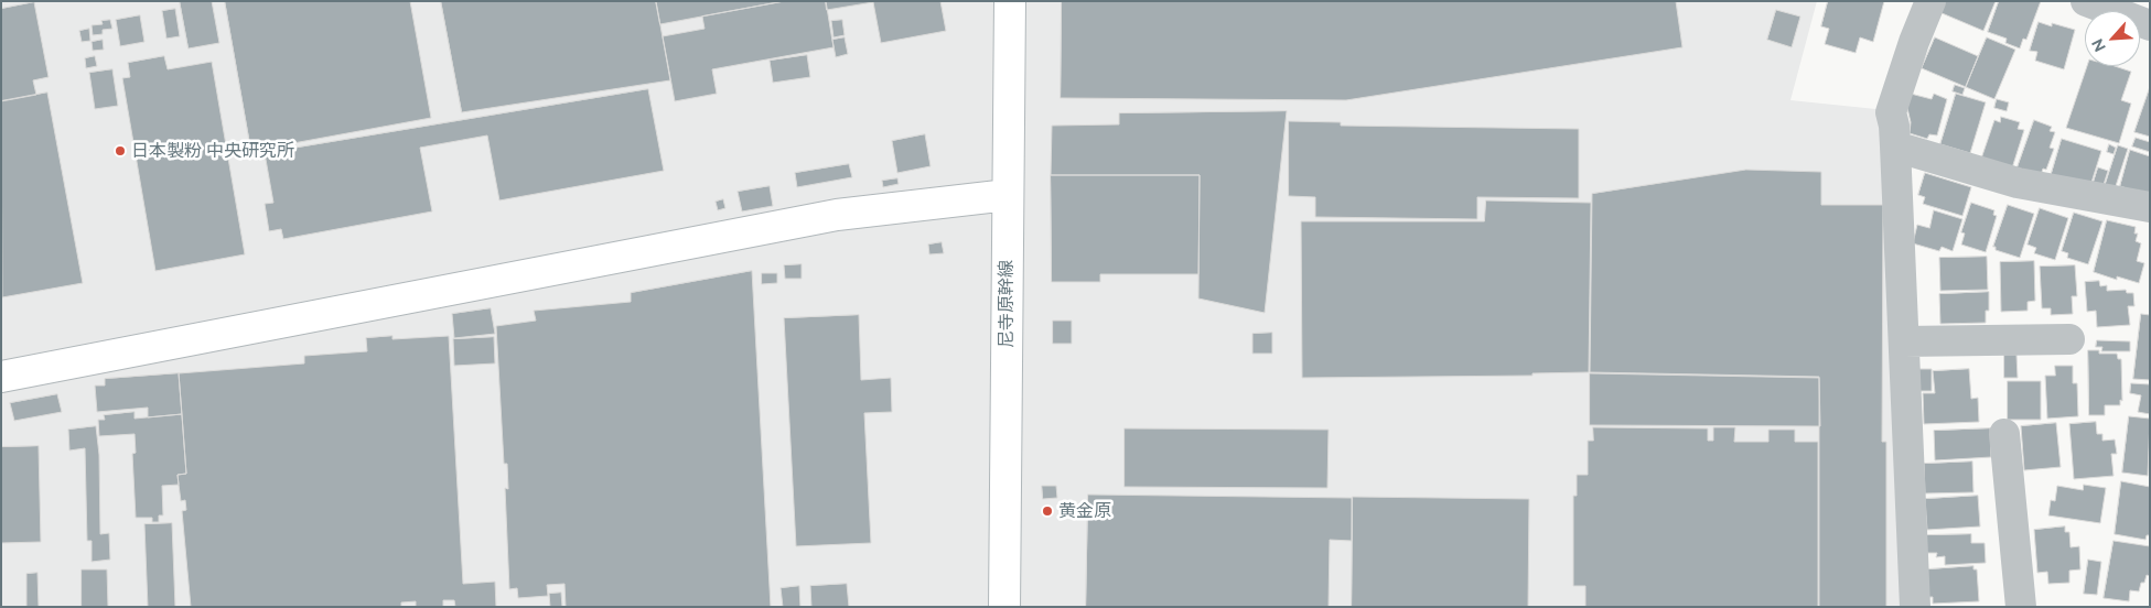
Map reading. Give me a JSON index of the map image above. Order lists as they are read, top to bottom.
{
  "streets": {
    "street": ["尼寺原幹線"]
  },
  "places": ["日本製粉 中央研究所", "黄金原"],
  "north": "bottom left"
}
